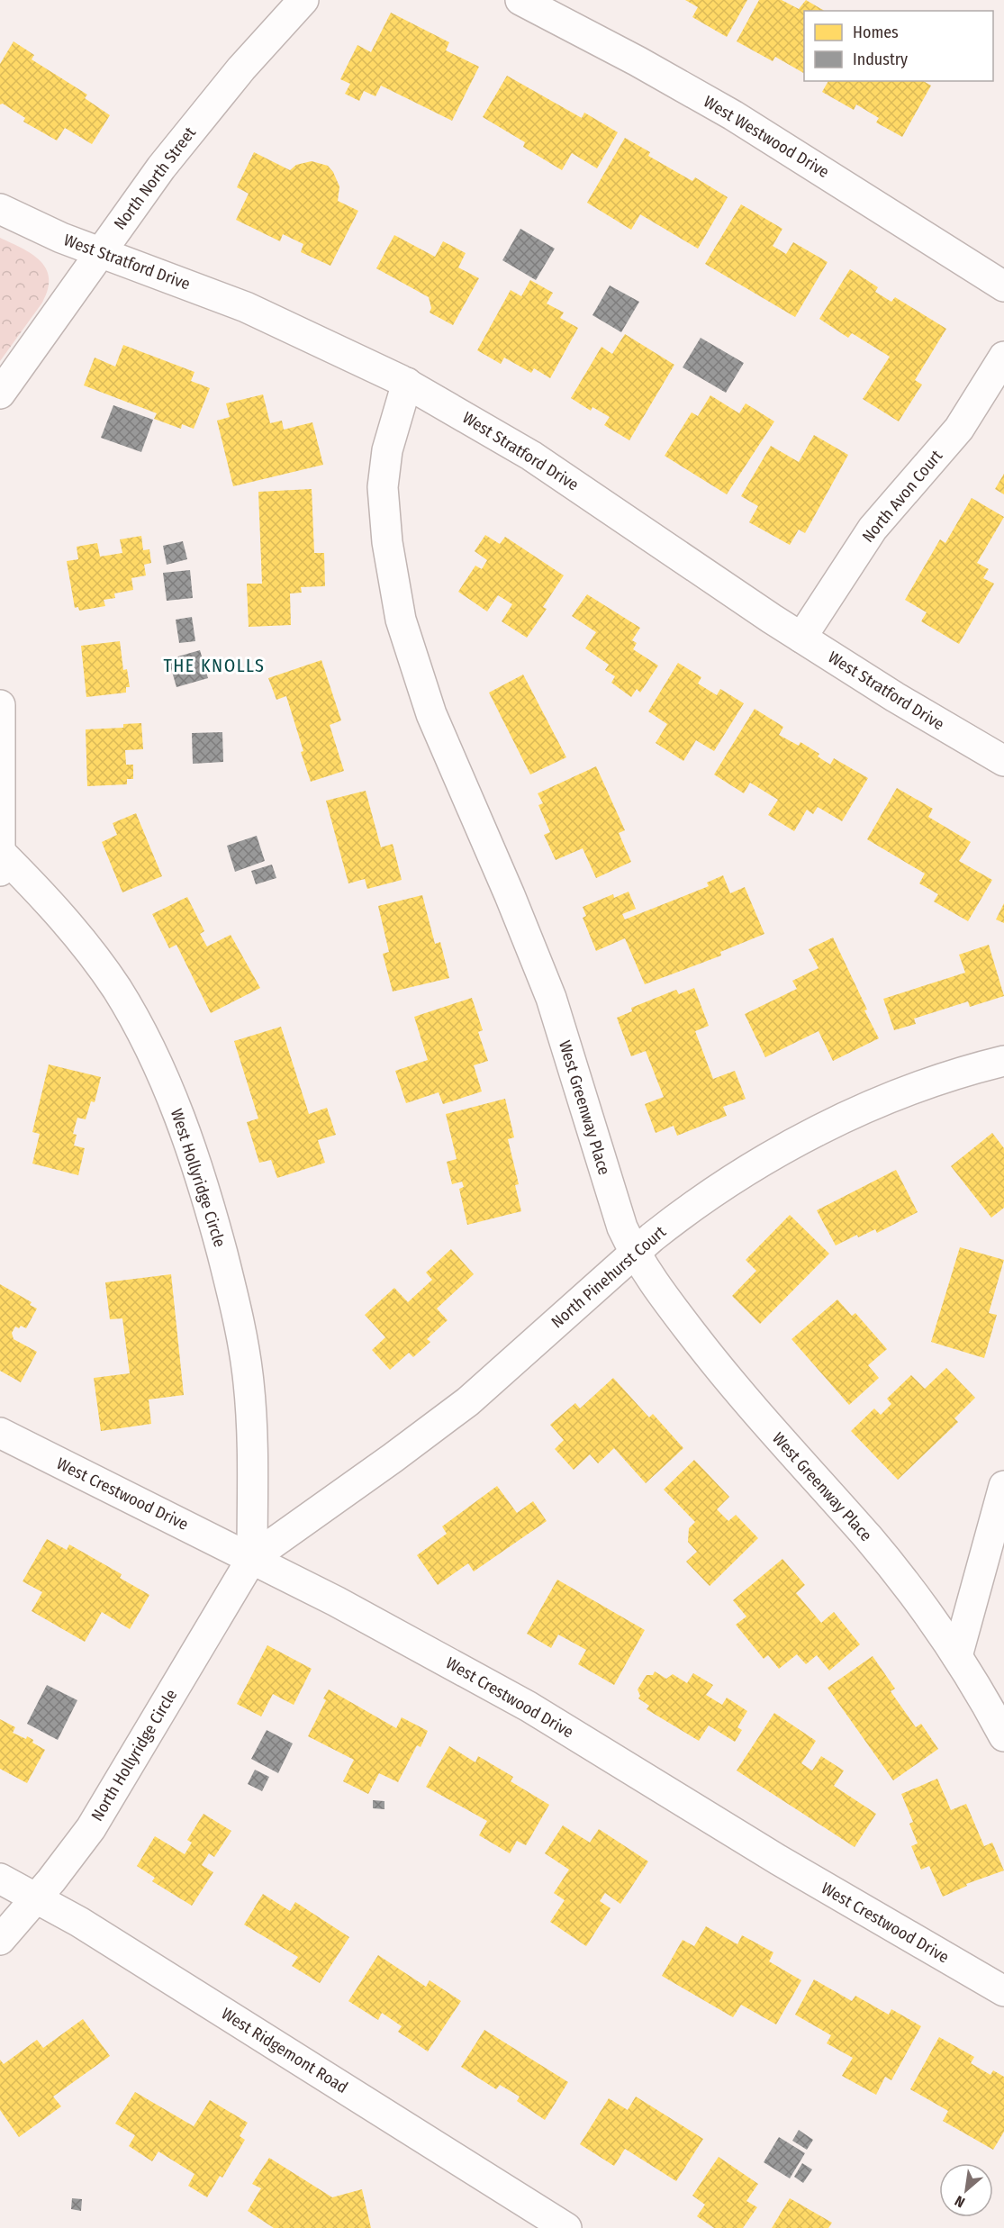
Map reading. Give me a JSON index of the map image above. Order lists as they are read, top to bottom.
{
  "streets": {
    "street": [
      "West Westwood Drive",
      "North North Street",
      "West Stratford Drive",
      "North Avon Court",
      "West Greenway Place",
      "West Hollyridge Circle",
      "North Pinehurst Court",
      "West Crestwood Drive",
      "North Hollyridge Circle",
      "West Ridgemont Road"
    ]
  },
  "crossings": [
    ["North North Street", "West Stratford Drive"],
    ["West Stratford Drive", "North Avon Court"],
    ["West Stratford Drive", "West Greenway Place"],
    ["West Greenway Place", "North Pinehurst Court"],
    ["West Hollyridge Circle", "North Pinehurst Court"],
    ["West Hollyridge Circle", "West Crestwood Drive"],
    ["West Hollyridge Circle", "North Hollyridge Circle"],
    ["North Pinehurst Court", "West Crestwood Drive"],
    ["North Pinehurst Court", "North Hollyridge Circle"],
    ["West Crestwood Drive", "North Hollyridge Circle"],
    ["North Hollyridge Circle", "West Ridgemont Road"]
  ],
  "districts": ["THE KNOLLS"],
  "legend": ["Homes", "Industry"],
  "north": "bottom left"
}
